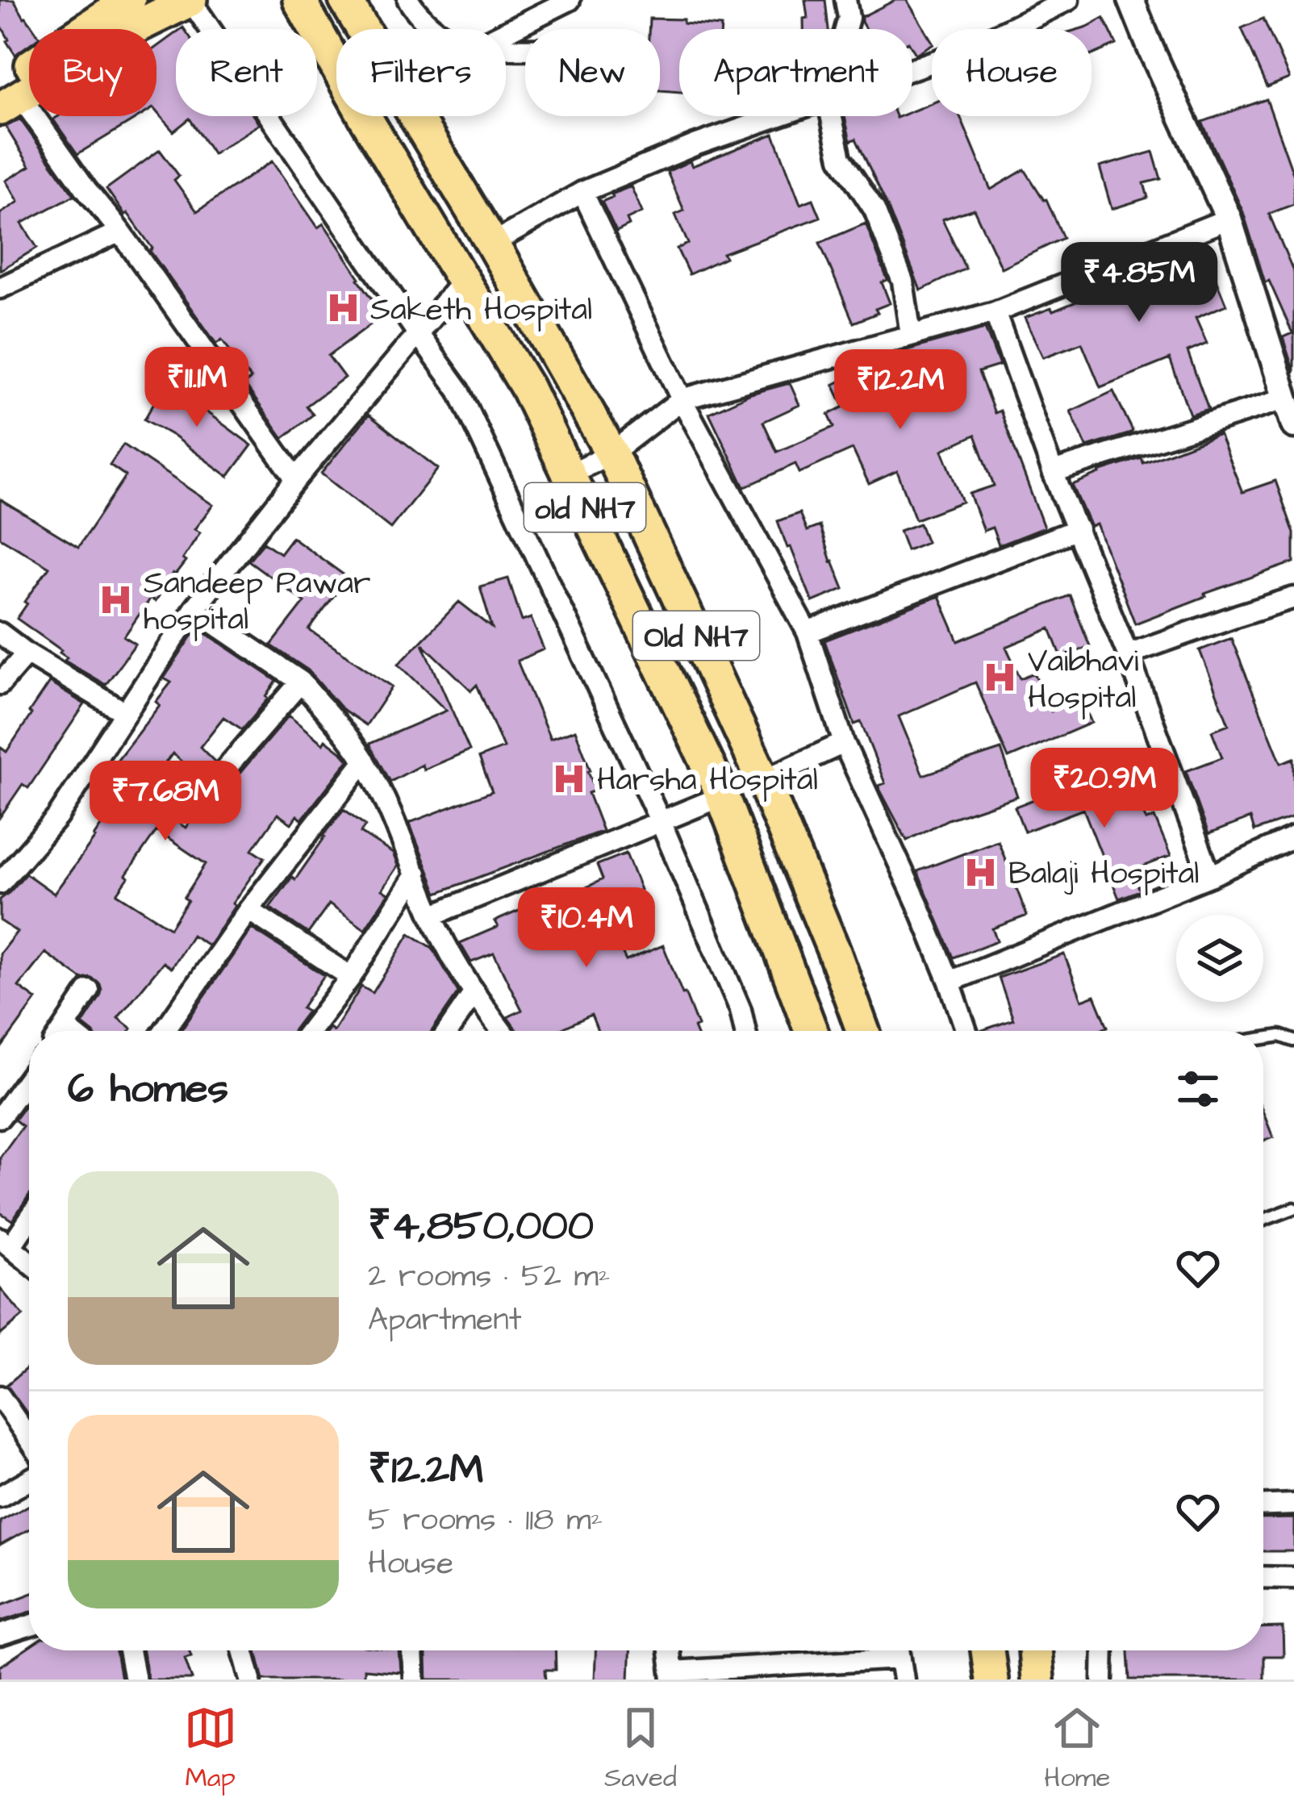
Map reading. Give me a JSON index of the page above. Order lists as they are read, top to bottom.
{
  "streets": {
    "main road": ["old NH7", "Old NH7"]
  },
  "places": {
    "hospital": [
      "Saketh Hospital",
      "Sandeep Pawar hospital",
      "Vaibhavi Hospital",
      "Harsha Hospital",
      "Balaji Hospital"
    ]
  },
  "page": {
    "chip": [
      "Buy",
      "Rent",
      "Filters",
      "New",
      "Apartment",
      "House"
    ],
    "price": [
      "₹4.85M",
      "₹11.1M",
      "₹12.2M",
      "₹20.9M",
      "₹7.68M",
      "₹10.4M"
    ],
    "heading": "6 homes",
    "list": [
      {
        "name": "₹4,850,000",
        "note": "2 rooms · 52 m² · Apartment"
      },
      {
        "name": "₹12.2M",
        "note": "5 rooms · 118 m² · House"
      }
    ],
    "tabs": ["Map", "Saved", "Home"]
  }
}
